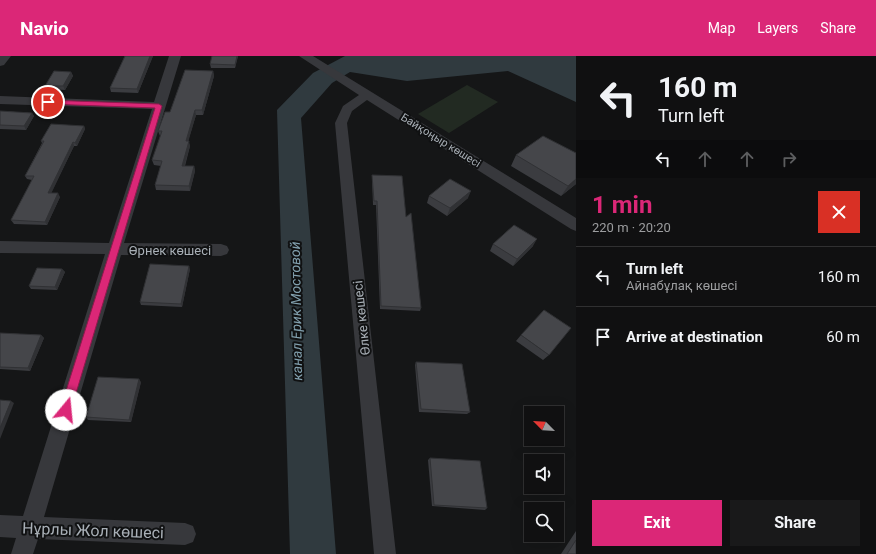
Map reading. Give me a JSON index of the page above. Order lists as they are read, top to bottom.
{
  "streets": {
    "street": [
      "Байқоңыр көшесi",
      "Өрнек көшесі",
      "Өлке көшесі",
      "Нұрлы Жол көшесі"
    ]
  },
  "crossings": [
    ["Байқоңыр көшесi", "Өлке көшесі"]
  ],
  "water": ["канал Ерик Мостовой"],
  "north": "top left",
  "page": {
    "header": "Navio",
    "nav": ["Map", "Layers", "Share"],
    "turn": ["160 m", "Turn left"],
    "heading": ["1 min", "220 m · 20:20"],
    "list": [
      {
        "name": "Turn left",
        "note": "Айнабұлақ көшесі",
        "value": "160 m"
      },
      {
        "name": "Arrive at destination",
        "value": "60 m"
      }
    ],
    "buttons": ["Exit", "Share"]
  }
}
